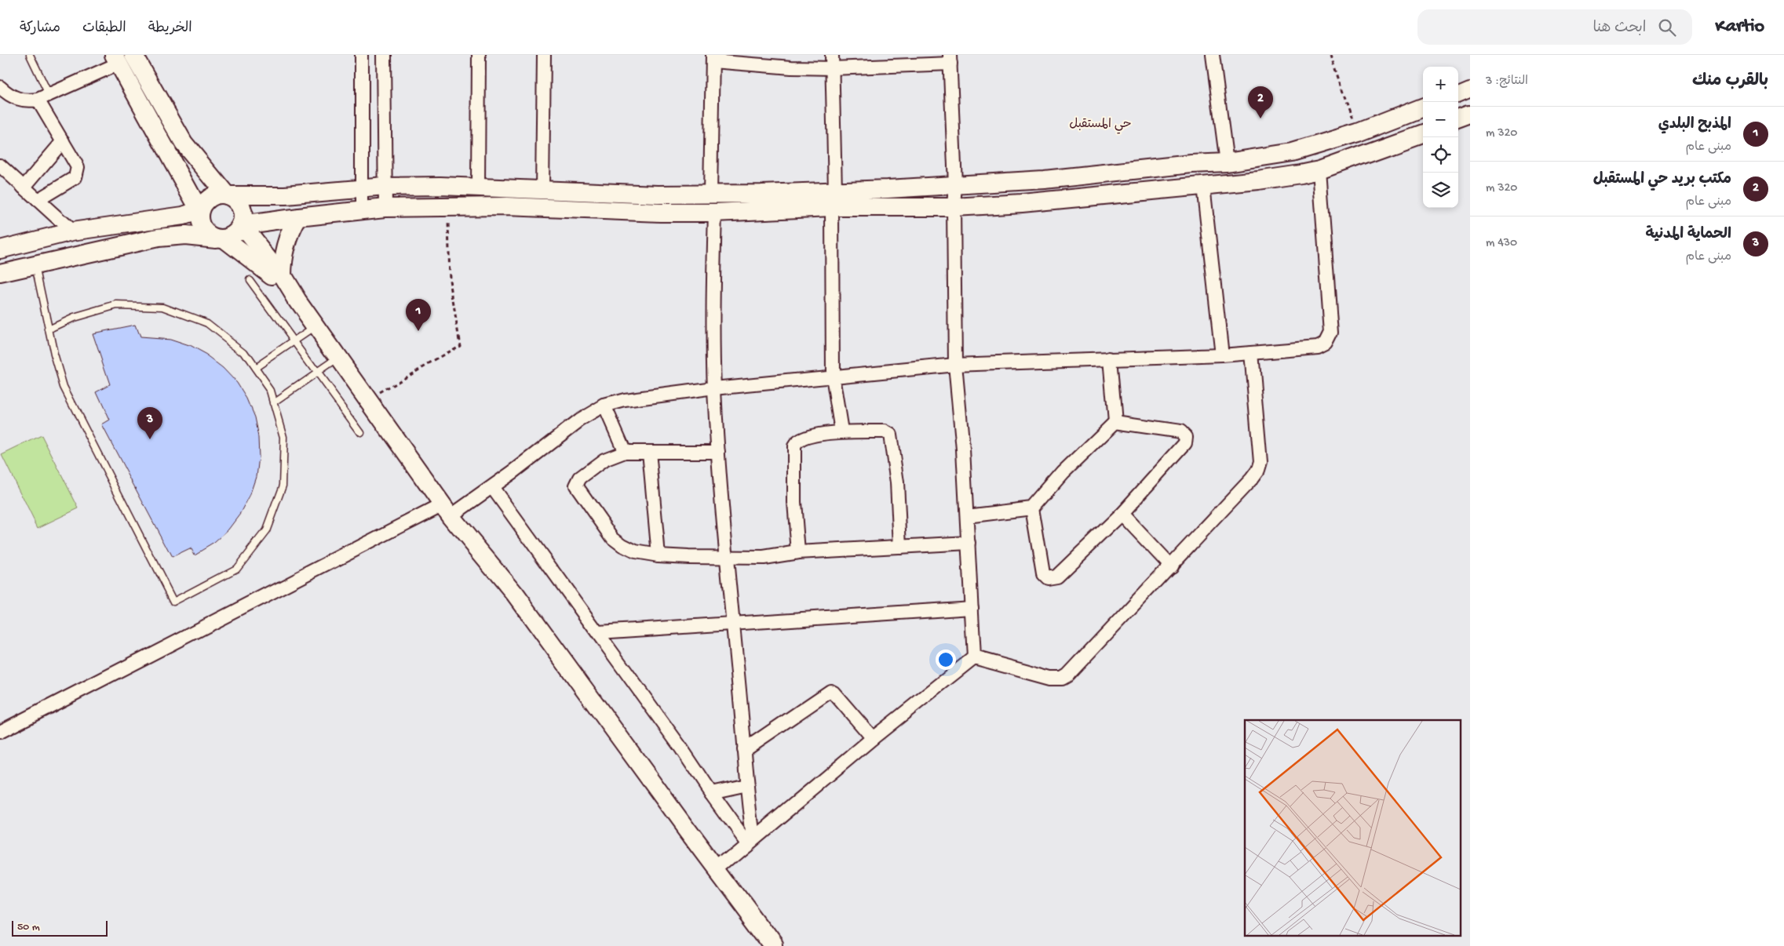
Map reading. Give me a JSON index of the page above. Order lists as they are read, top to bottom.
{
  "districts": ["حي المستقبل"],
  "scale_bar": "50 m",
  "page": {
    "header": "Kartio",
    "search": "ابحث هنا",
    "nav": ["الخريطة", "الطبقات", "مشاركة"],
    "heading": ["بالقرب منك", "النتائج: 3"],
    "map_buttons": ["+", "−"],
    "pins": ["2", "1", "3"],
    "list": [
      {
        "mark": "1",
        "name": "المذبح البلدي",
        "note": "مبنى عام",
        "value": "320 m"
      },
      {
        "mark": "2",
        "name": "مكتب بريد حي المستقبل",
        "note": "مبنى عام",
        "value": "320 m"
      },
      {
        "mark": "3",
        "name": "الحماية المدنية",
        "note": "مبنى عام",
        "value": "430 m"
      }
    ],
    "scale": "50 m"
  }
}
